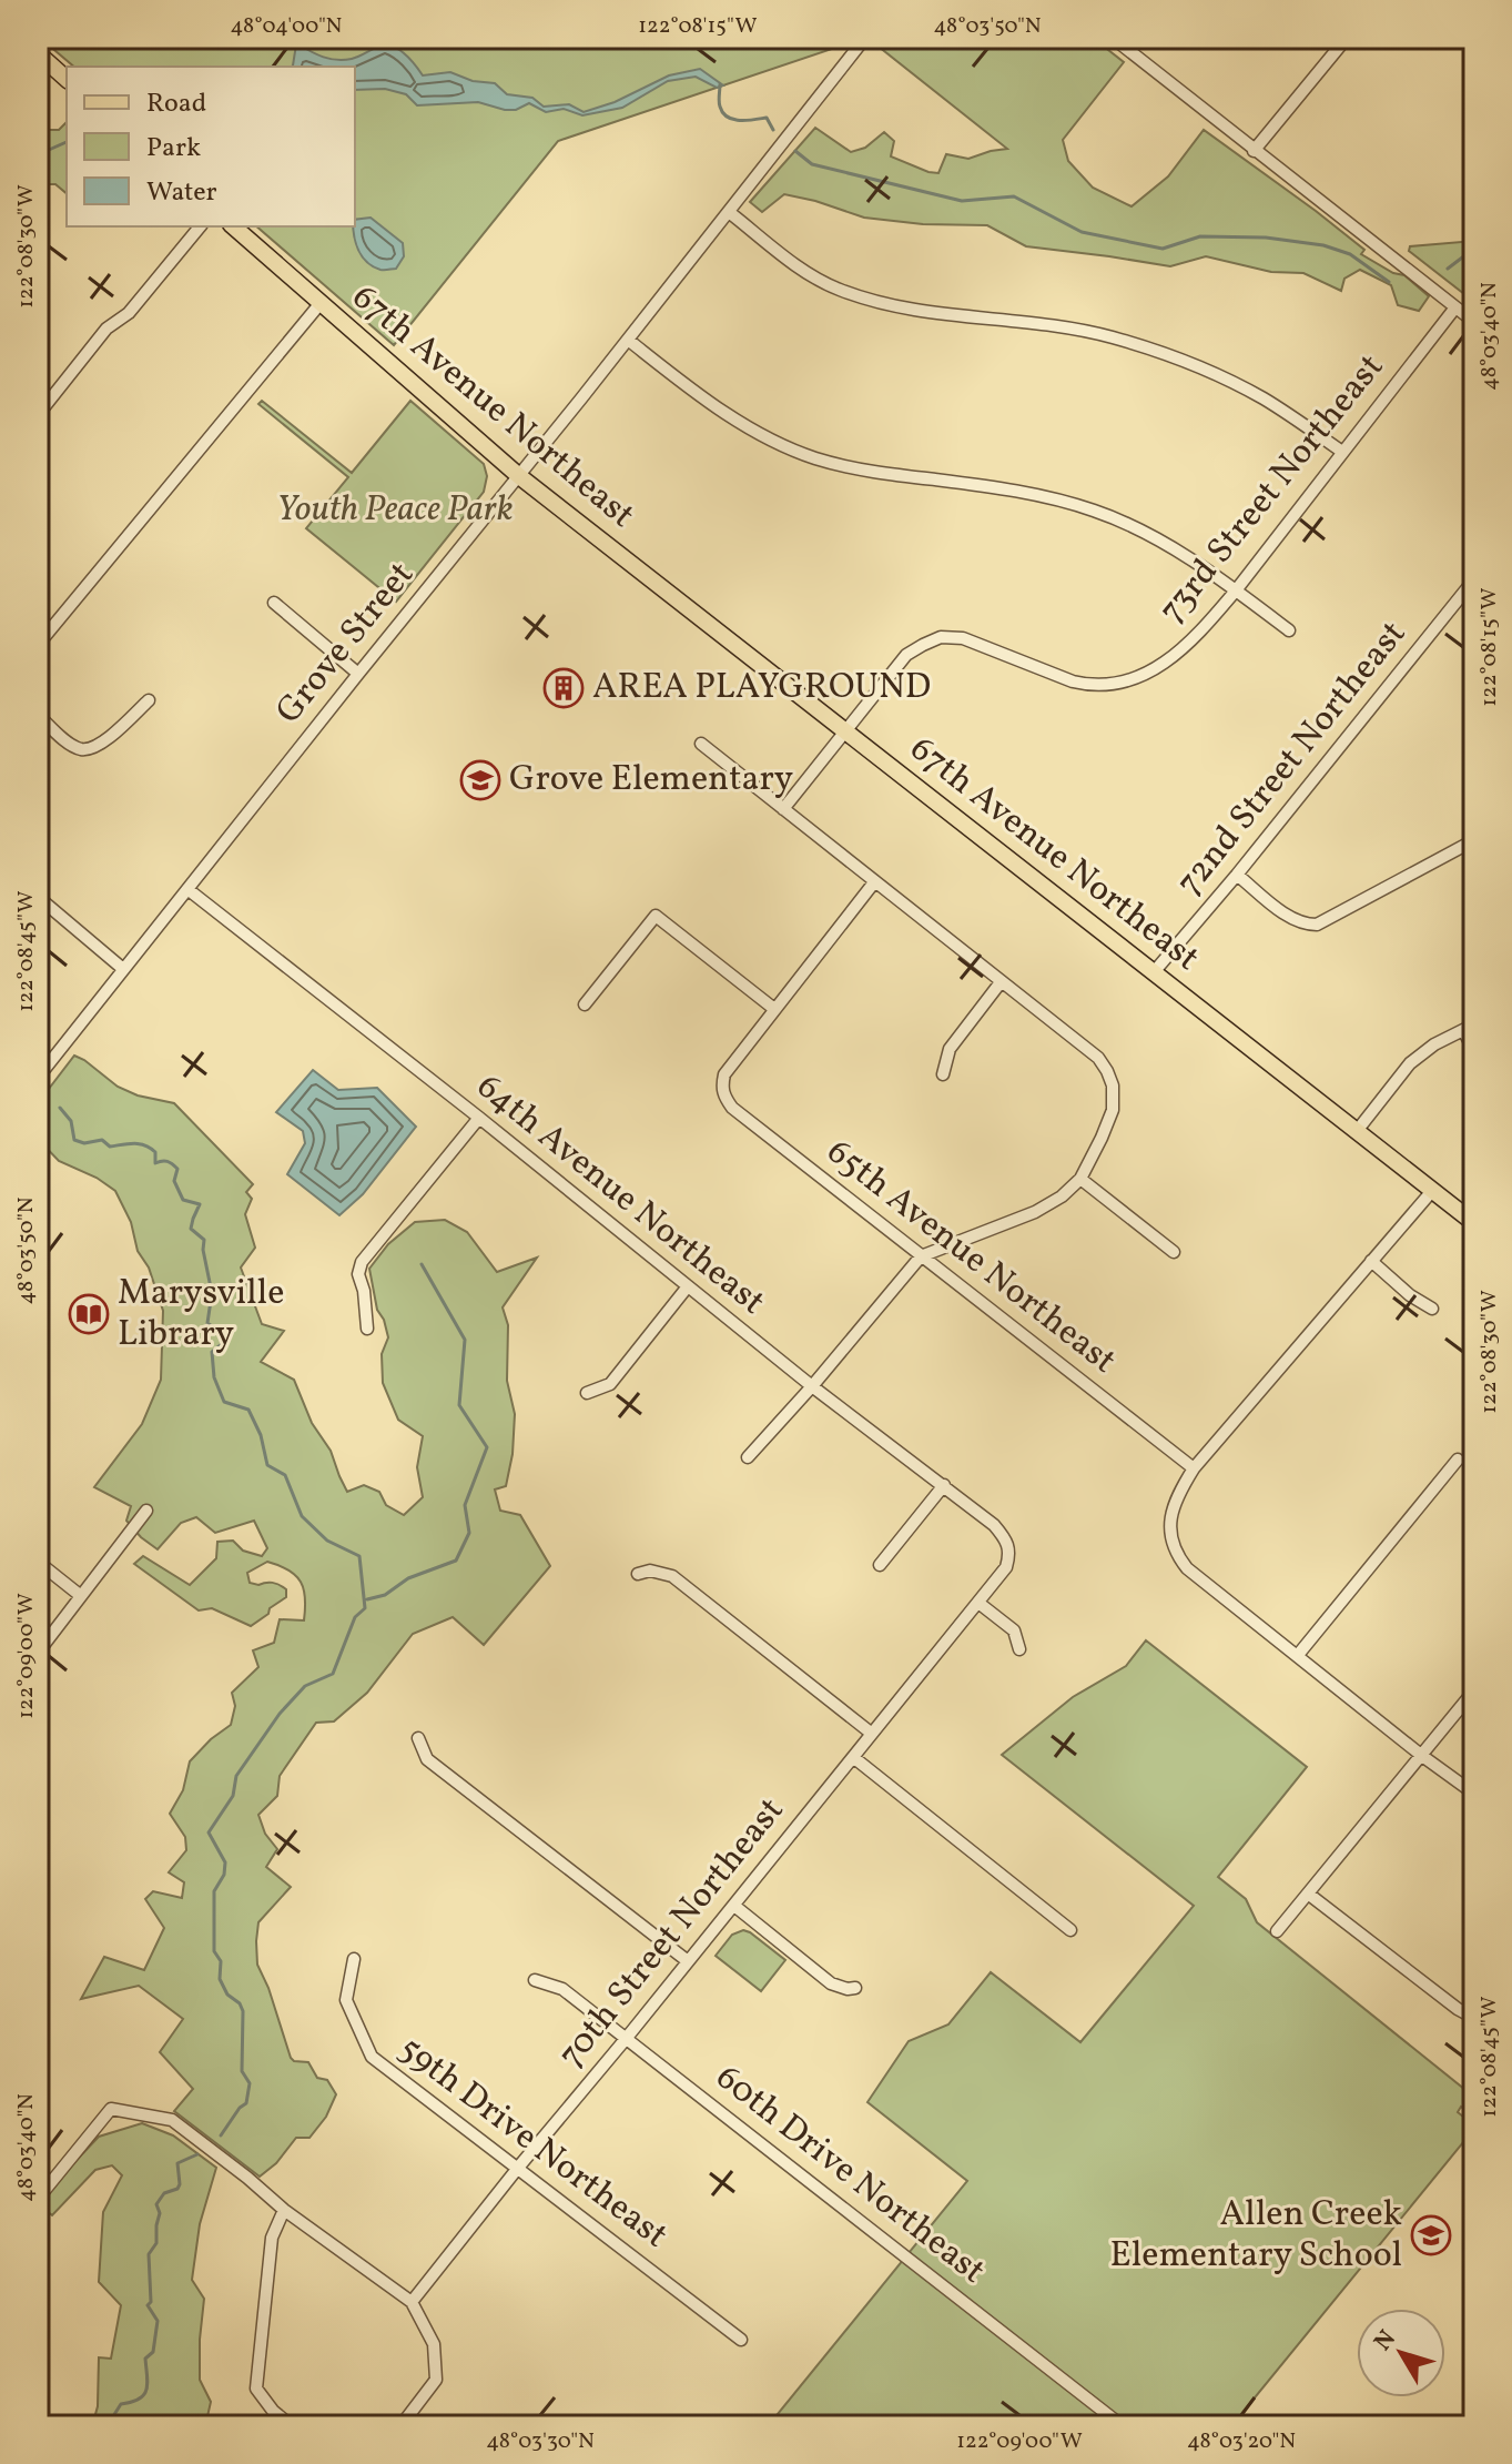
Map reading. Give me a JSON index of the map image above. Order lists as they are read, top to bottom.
{
  "streets": {
    "main road": ["67th Avenue Northeast"],
    "street": [
      "73rd Street Northeast",
      "Grove Street",
      "72nd Street Northeast",
      "64th Avenue Northeast",
      "65th Avenue Northeast",
      "70th Street Northeast",
      "59th Drive Northeast",
      "60th Drive Northeast"
    ]
  },
  "crossings": [
    ["67th Avenue Northeast", "73rd Street Northeast"],
    ["67th Avenue Northeast", "Grove Street"],
    ["67th Avenue Northeast", "72nd Street Northeast"],
    ["Grove Street", "64th Avenue Northeast"],
    ["64th Avenue Northeast", "70th Street Northeast"],
    ["70th Street Northeast", "59th Drive Northeast"],
    ["70th Street Northeast", "60th Drive Northeast"]
  ],
  "parks": ["Youth Peace Park"],
  "places": {
    "building": ["AREA PLAYGROUND"],
    "school or university": ["Grove Elementary", "Allen Creek Elementary School"],
    "library": ["Marysville Library"]
  },
  "legend": ["Road", "Park", "Water"],
  "north": "top left",
  "coordinates": [
    "48°04'00\"N",
    "122°08'15\"W",
    "48°03'50\"N",
    "122°08'30\"W",
    "48°03'40\"N",
    "122°08'45\"W",
    "122°09'00\"W",
    "48°03'30\"N",
    "48°03'20\"N"
  ]
}
